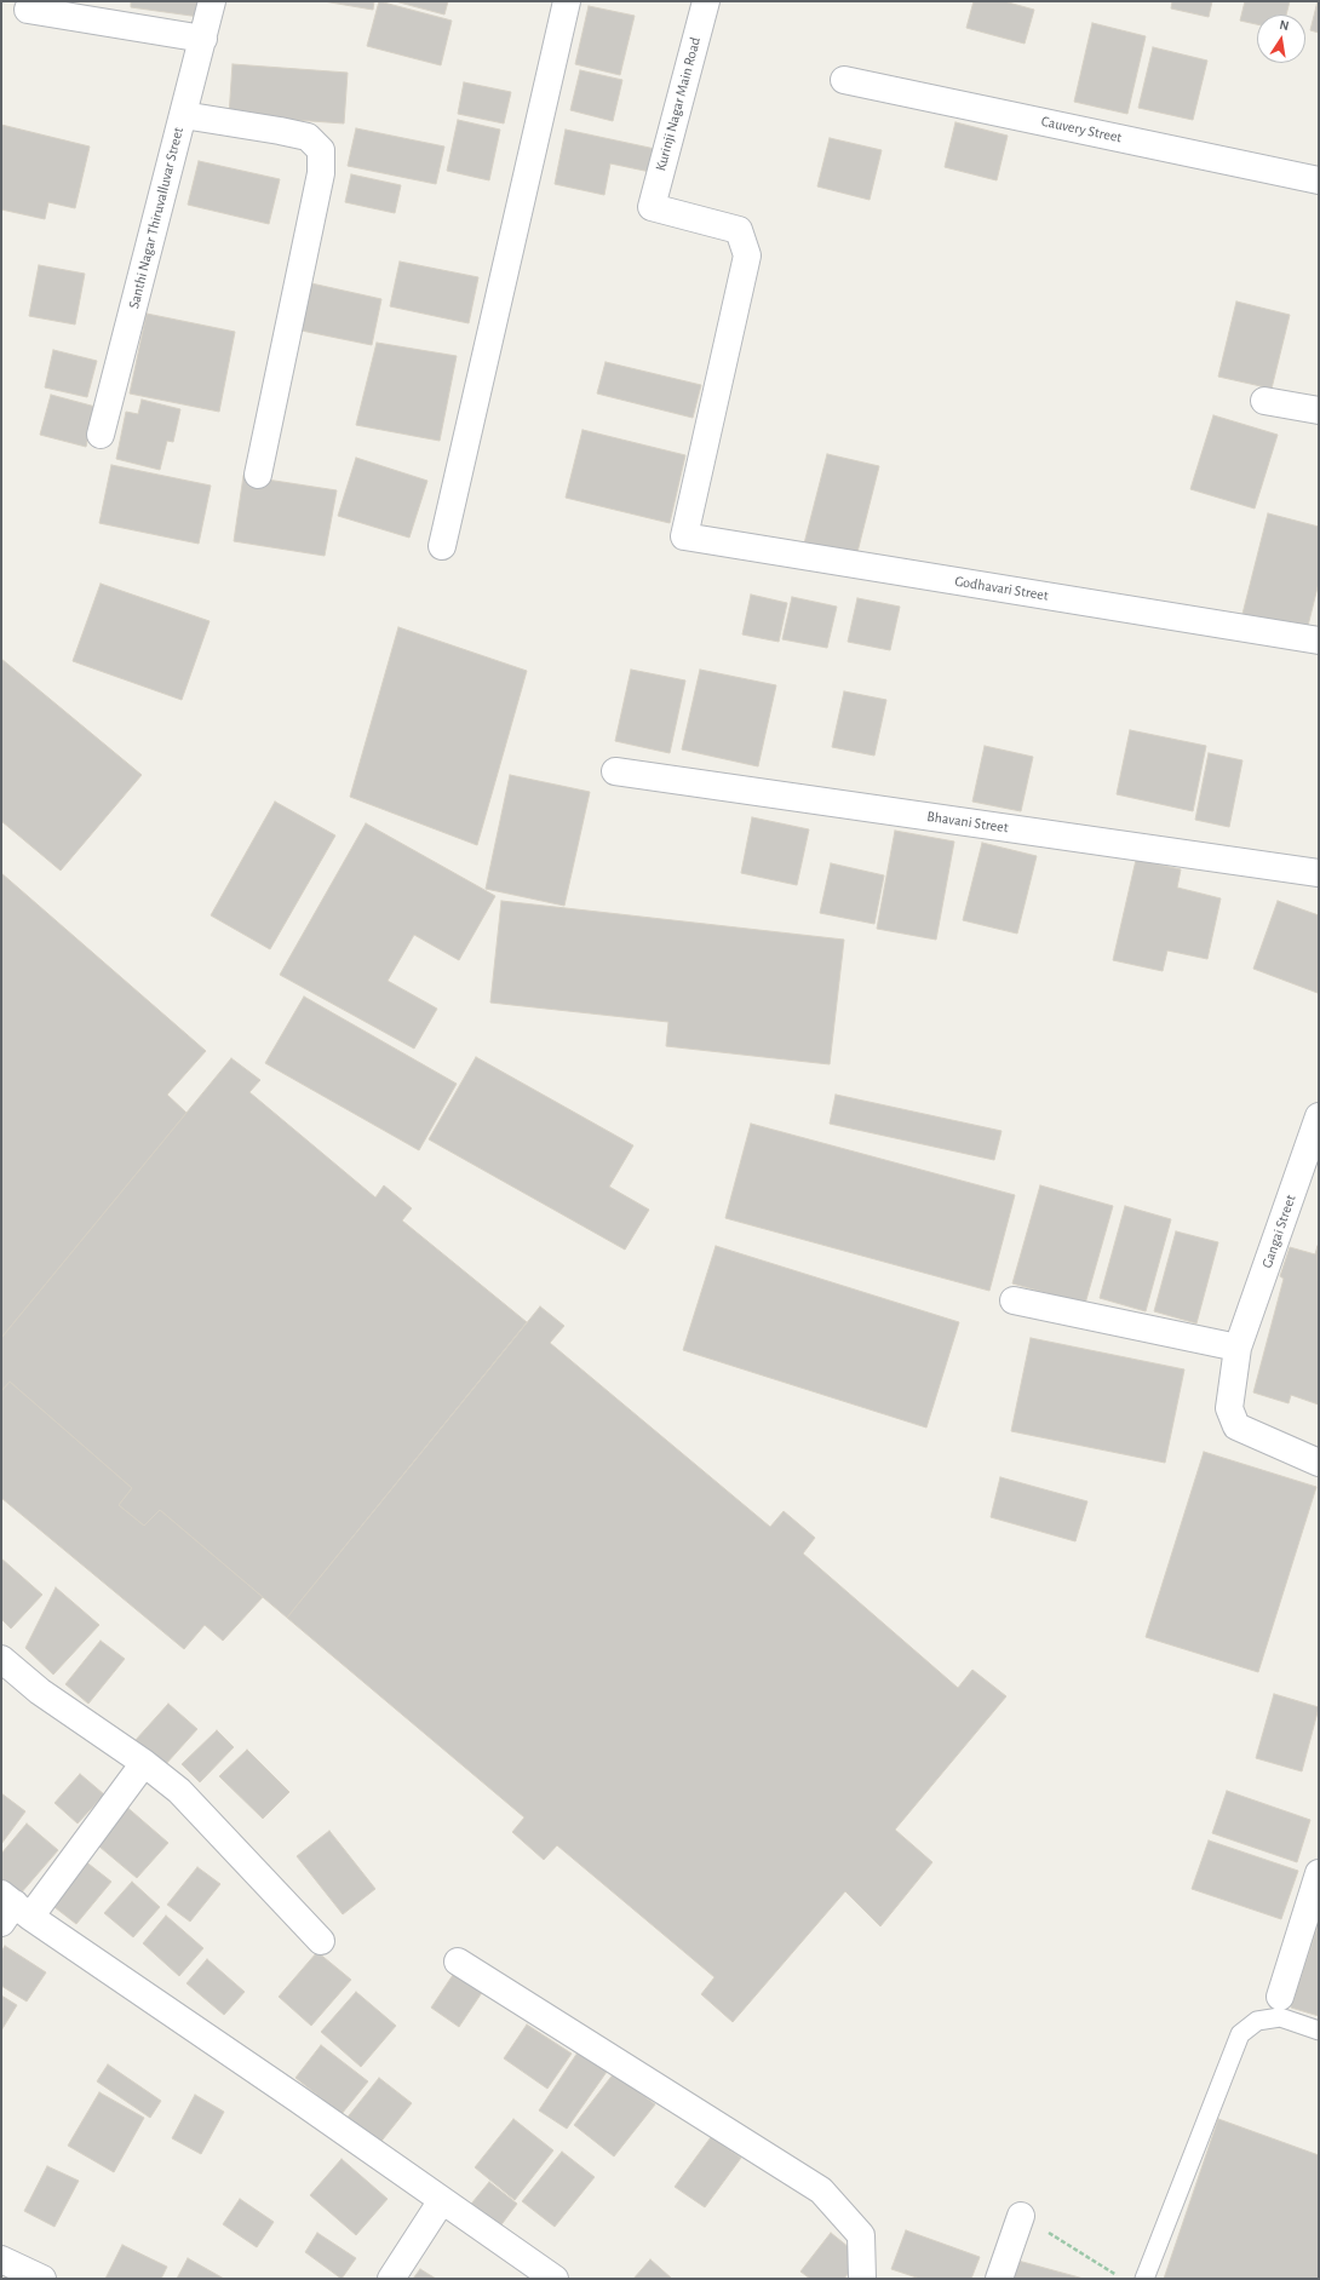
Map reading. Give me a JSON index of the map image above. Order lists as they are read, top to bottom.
{
  "streets": {
    "street": [
      "Kurinji Nagar Main Road",
      "Cauvery Street",
      "Santhi Nagar Thiruvalluvar Street",
      "Godhavari Street",
      "Bhavani Street",
      "Gangai Street"
    ]
  },
  "crossings": [
    ["Kurinji Nagar Main Road", "Godhavari Street"]
  ],
  "north": "top"
}
